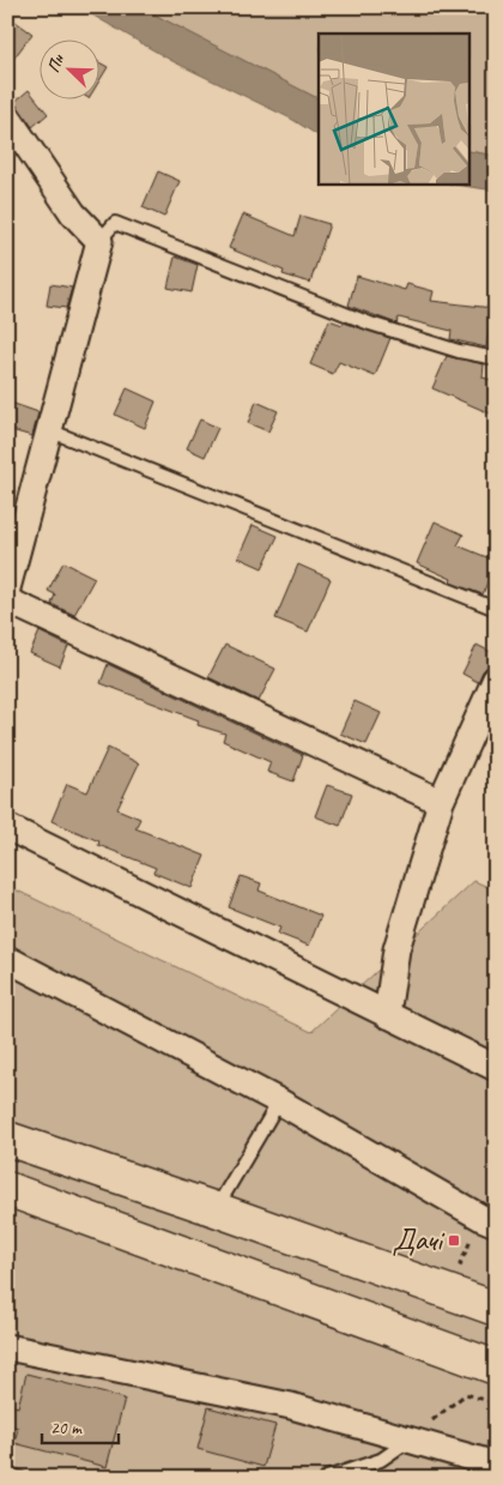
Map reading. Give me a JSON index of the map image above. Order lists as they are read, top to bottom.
{
  "places": {
    "transit": ["Дачі"]
  },
  "scale_bar": "20 m",
  "north": "top left"
}
